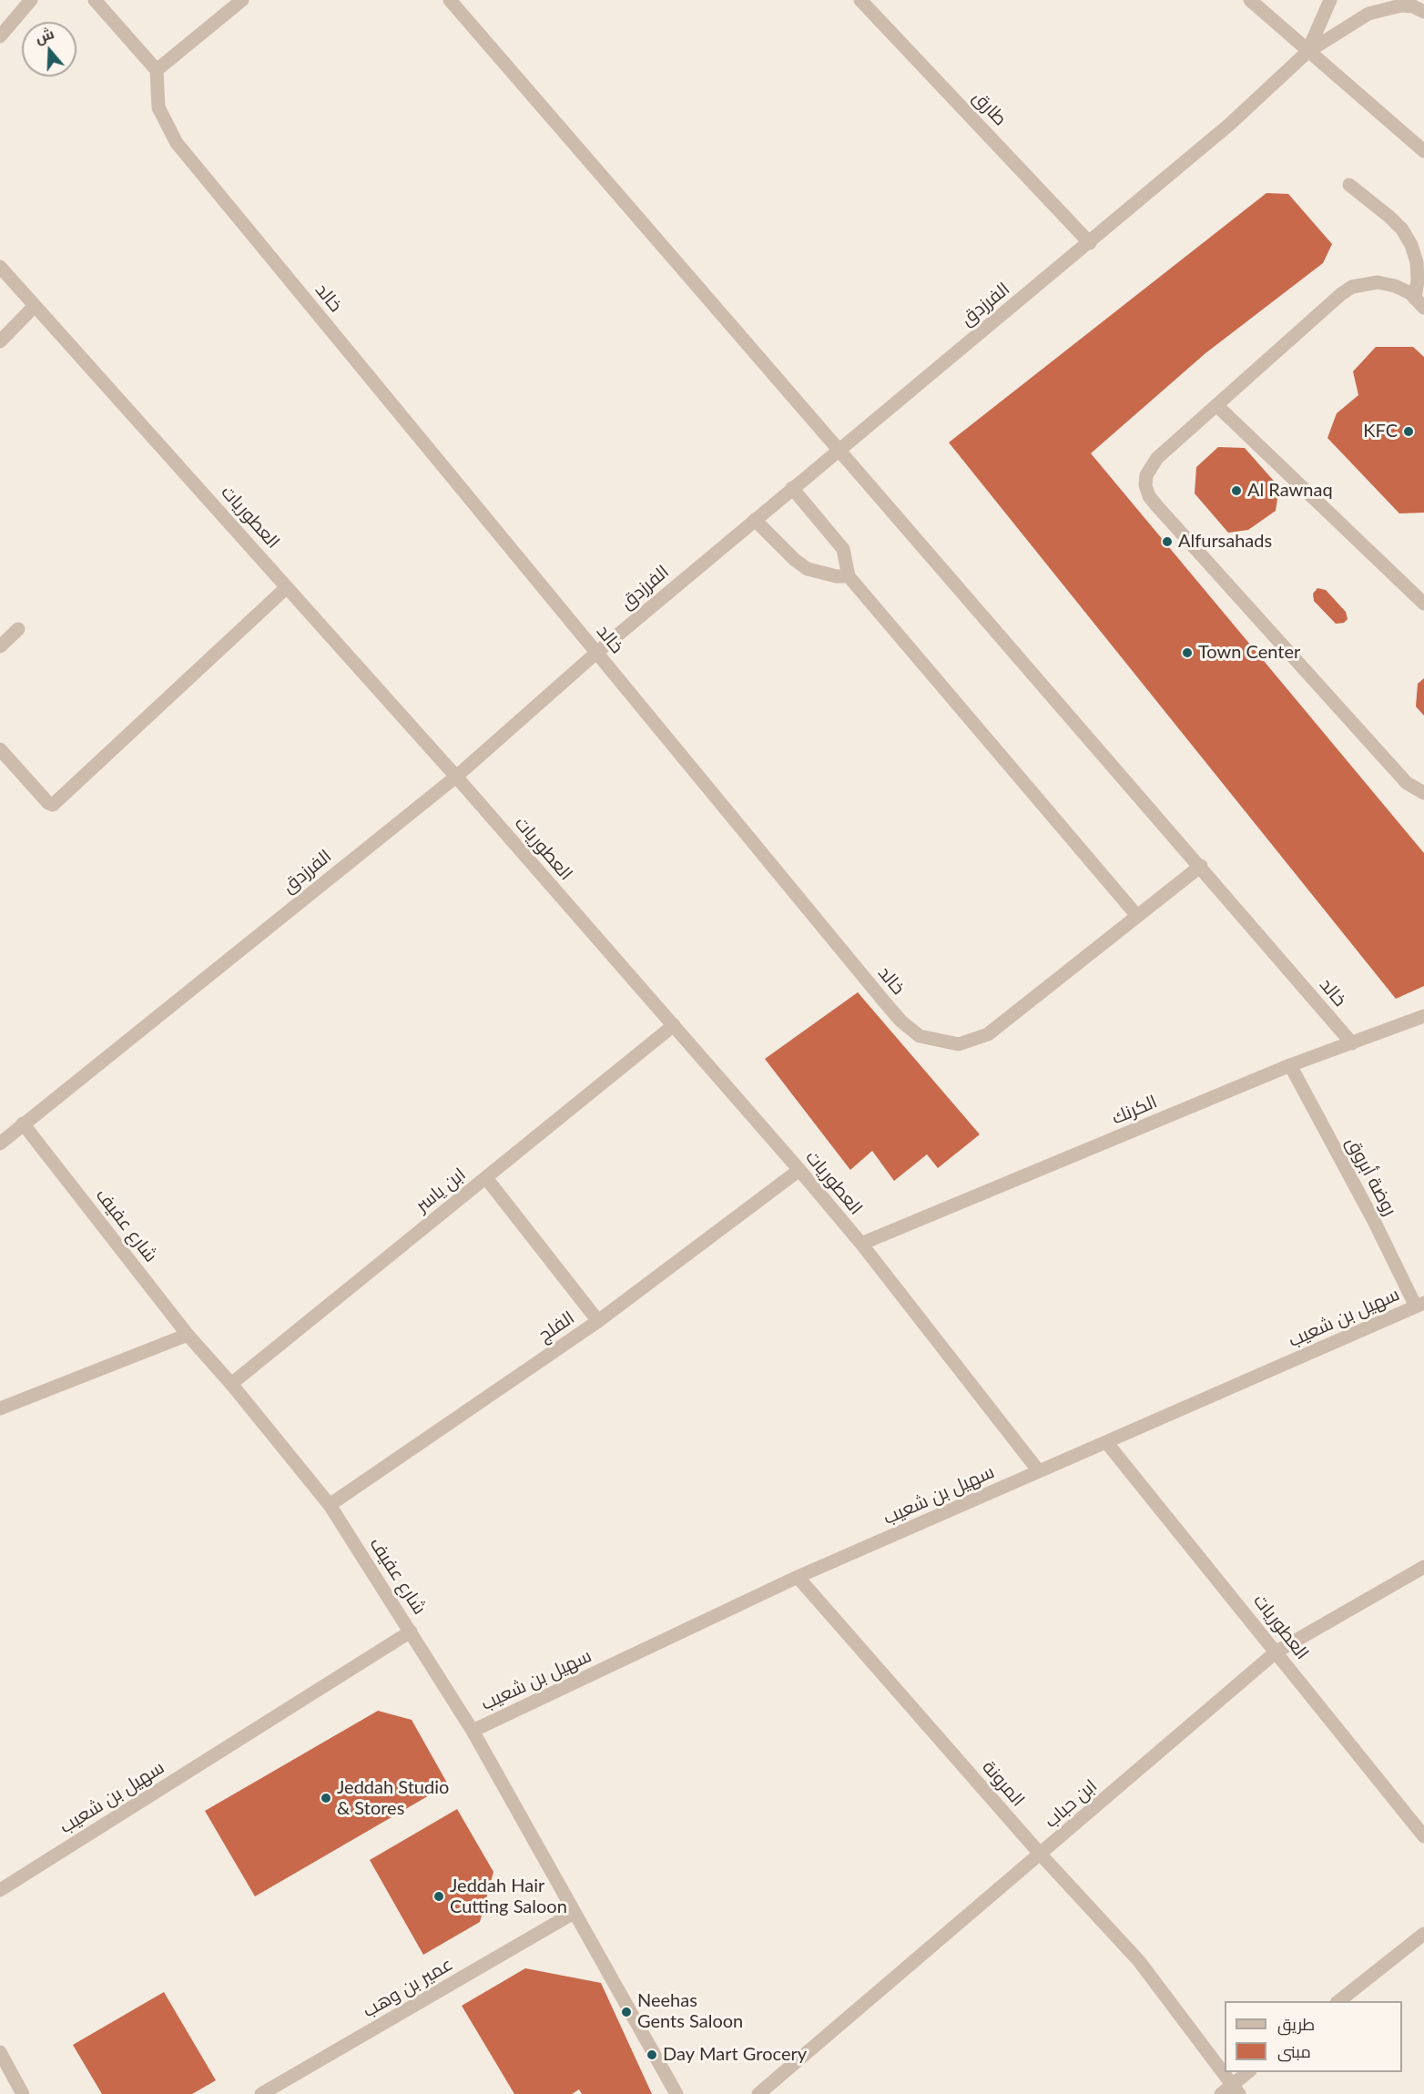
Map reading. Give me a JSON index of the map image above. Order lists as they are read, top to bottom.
{
  "streets": {
    "street": [
      "طارق",
      "خالد",
      "الفرزدق",
      "العطوريات",
      "الكرنك",
      "روضة أبروق",
      "ابن ياسر",
      "شارع عفيف",
      "سهيل بن شعيب",
      "الفلج",
      "المرونة",
      "ابن حباب",
      "عمير بن وهب"
    ]
  },
  "crossings": [
    ["طارق", "الفرزدق"],
    ["خالد", "الفرزدق"],
    ["خالد", "الكرنك"],
    ["الفرزدق", "العطوريات"],
    ["الفرزدق", "شارع عفيف"],
    ["العطوريات", "الكرنك"],
    ["العطوريات", "ابن ياسر"],
    ["العطوريات", "سهيل بن شعيب"],
    ["العطوريات", "الفلج"],
    ["العطوريات", "ابن حباب"],
    ["الكرنك", "روضة أبروق"],
    ["روضة أبروق", "سهيل بن شعيب"],
    ["ابن ياسر", "شارع عفيف"],
    ["شارع عفيف", "سهيل بن شعيب"],
    ["شارع عفيف", "الفلج"],
    ["شارع عفيف", "عمير بن وهب"],
    ["سهيل بن شعيب", "المرونة"],
    ["المرونة", "ابن حباب"]
  ],
  "places": [
    "KFC",
    "Al Rawnaq",
    "Alfursahads",
    "Town Center",
    "Jeddah Studio & Stores",
    "Jeddah Hair Cutting Saloon",
    "Neehas Gents Saloon",
    "Day Mart Grocery"
  ],
  "legend": ["طريق", "مبنى"],
  "north": "top"
}
